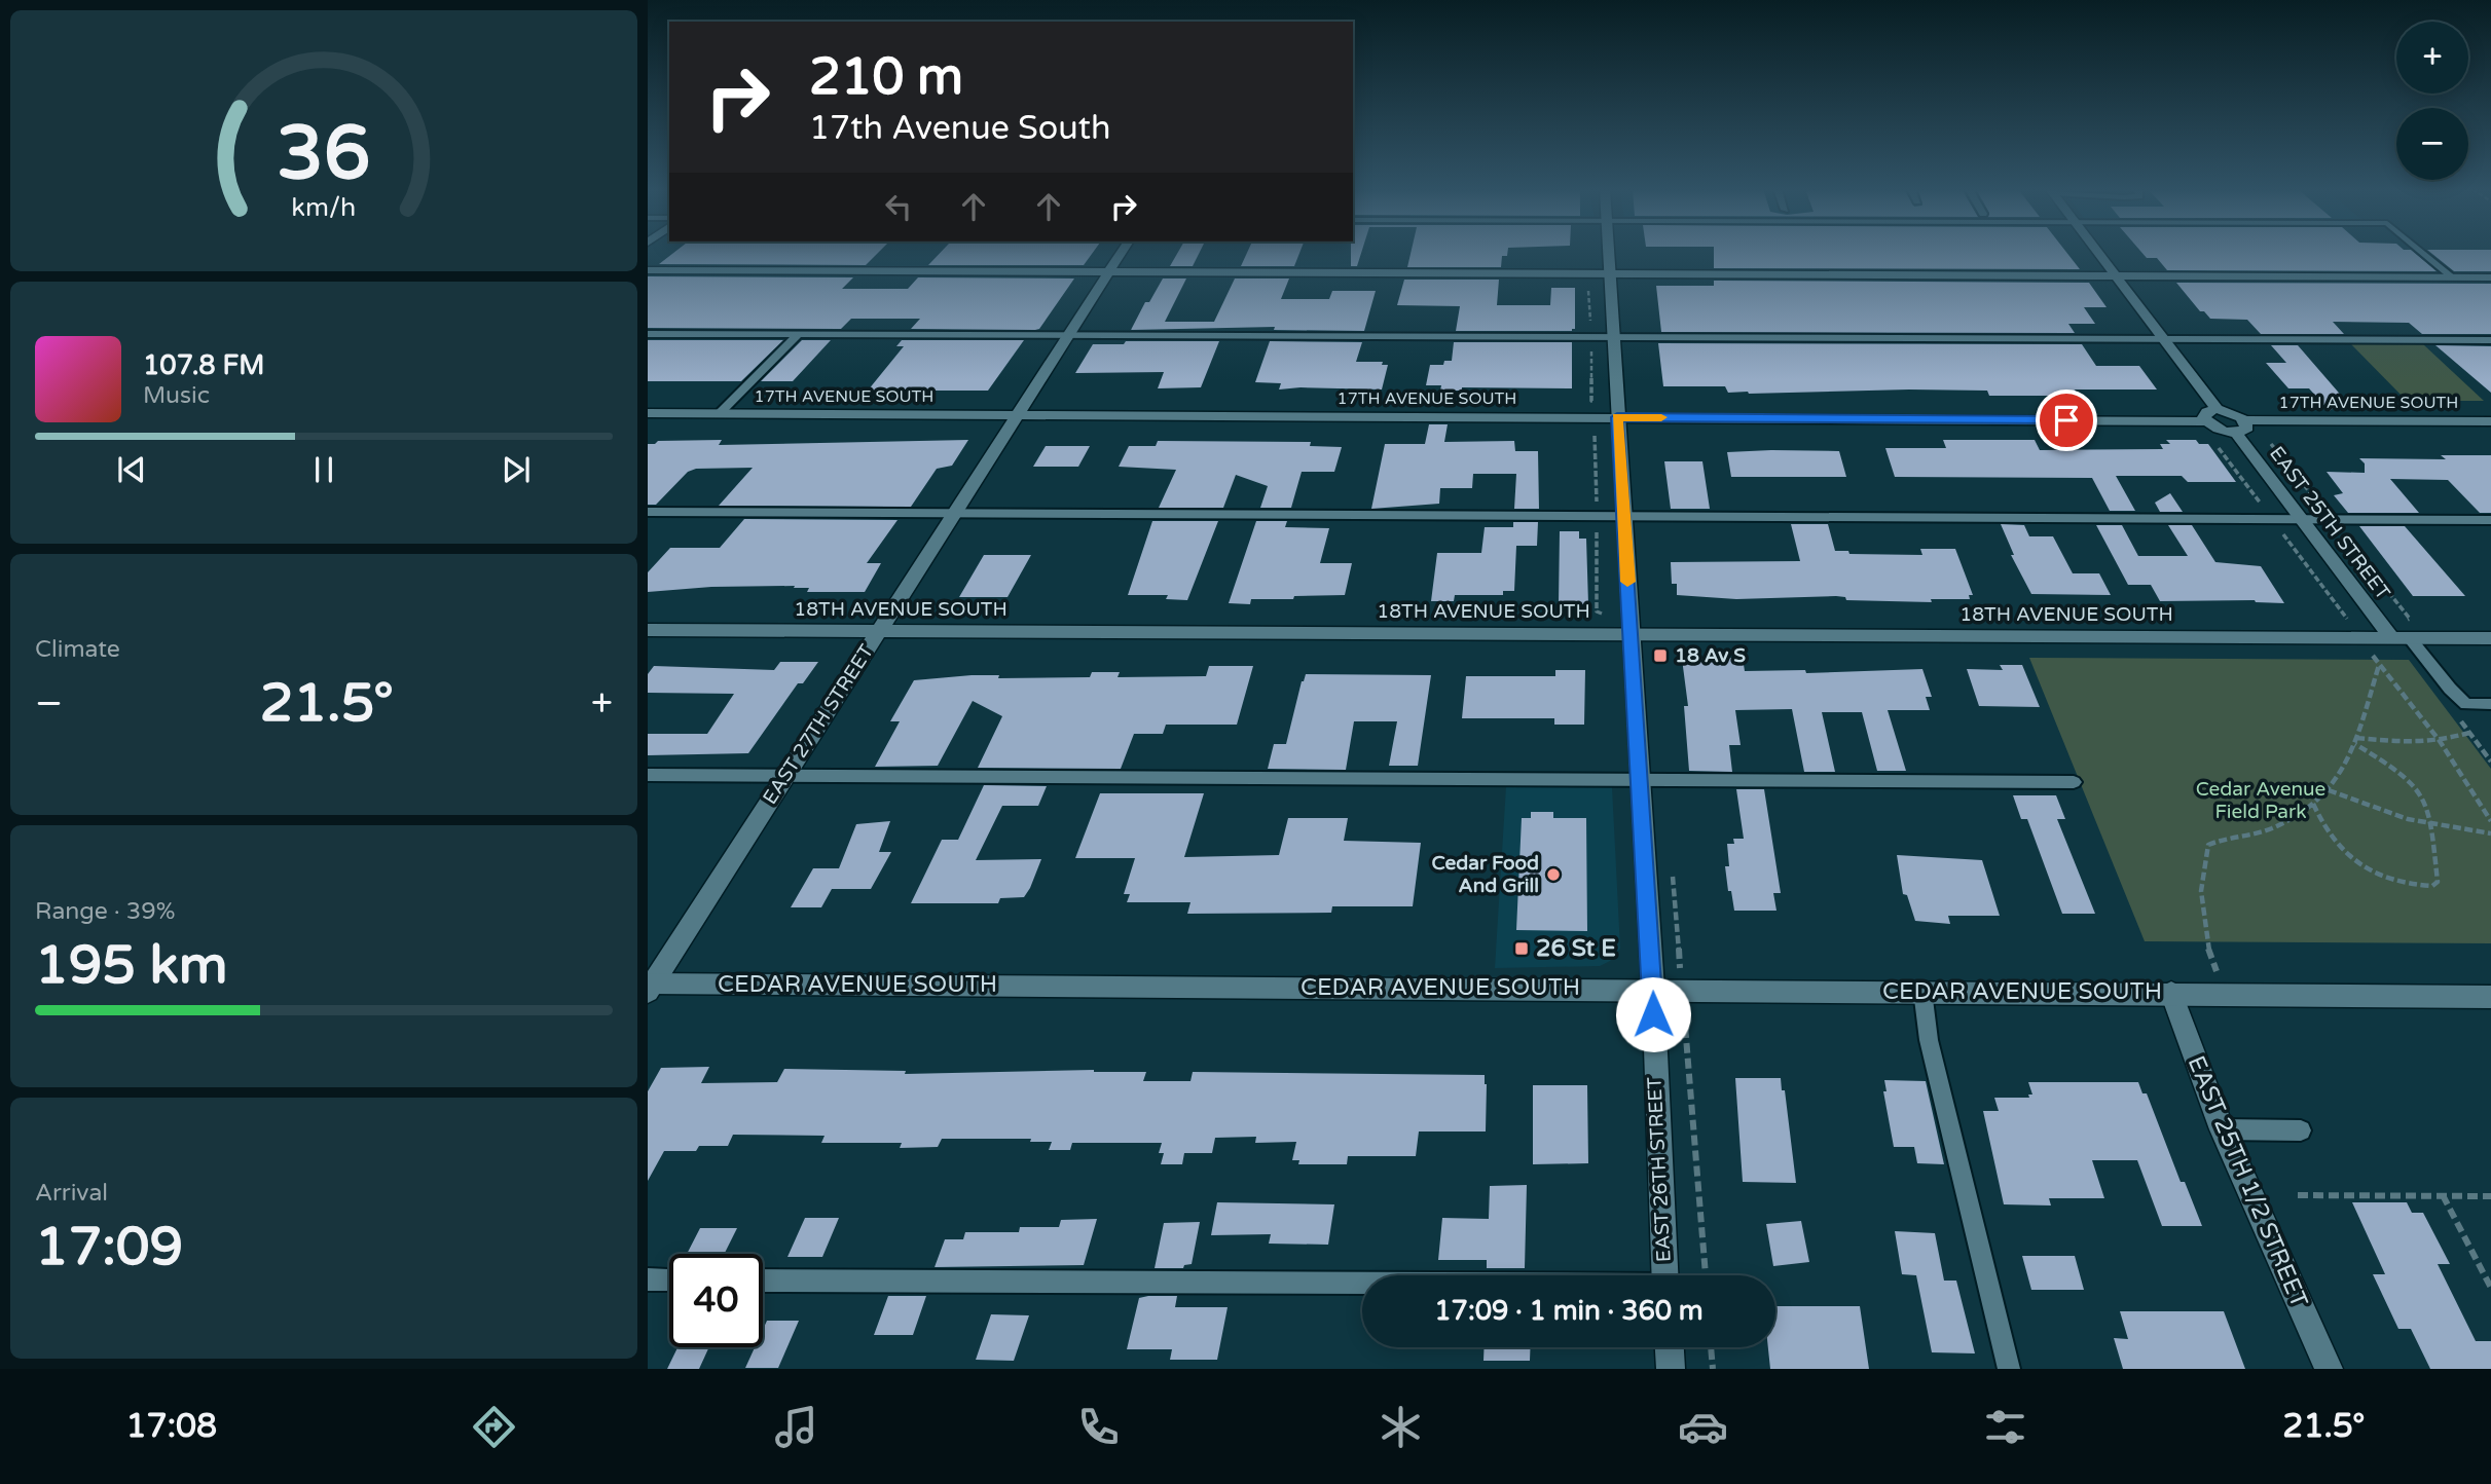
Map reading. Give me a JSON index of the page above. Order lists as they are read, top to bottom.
{
  "streets": {
    "street": [
      "17TH AVENUE SOUTH",
      "EAST 25TH STREET",
      "18TH AVENUE SOUTH",
      "EAST 27TH STREET",
      "CEDAR AVENUE SOUTH",
      "EAST 26TH STREET",
      "EAST 25TH 1/2 STREET"
    ]
  },
  "crossings": [
    ["17TH AVENUE SOUTH", "EAST 25TH STREET"],
    ["17TH AVENUE SOUTH", "EAST 27TH STREET"],
    ["17TH AVENUE SOUTH", "EAST 26TH STREET"],
    ["EAST 25TH STREET", "18TH AVENUE SOUTH"],
    ["18TH AVENUE SOUTH", "EAST 27TH STREET"],
    ["18TH AVENUE SOUTH", "EAST 26TH STREET"],
    ["EAST 27TH STREET", "CEDAR AVENUE SOUTH"],
    ["CEDAR AVENUE SOUTH", "EAST 26TH STREET"],
    ["CEDAR AVENUE SOUTH", "EAST 25TH 1/2 STREET"]
  ],
  "parks": ["Cedar Avenue Field Park"],
  "places": {
    "transit": ["18 Av S", "26 St E"],
    "other": ["Cedar Food And Grill"]
  },
  "page": {
    "map_buttons": ["+", "−"],
    "turn": ["210 m", "17th Avenue South"],
    "song": ["107.8 FM", "Music"],
    "tile": [
      "Climate",
      ["Range · 39%", "195 km"],
      ["Arrival", "17:09"]
    ],
    "heat": ["−", "21.5°", "+"],
    "limit": "40",
    "trip": "17:09 · 1 min · 360 m",
    "tabs": ["17:08", "21.5°"],
    "gauge": ["36", "km/h"]
  }
}
